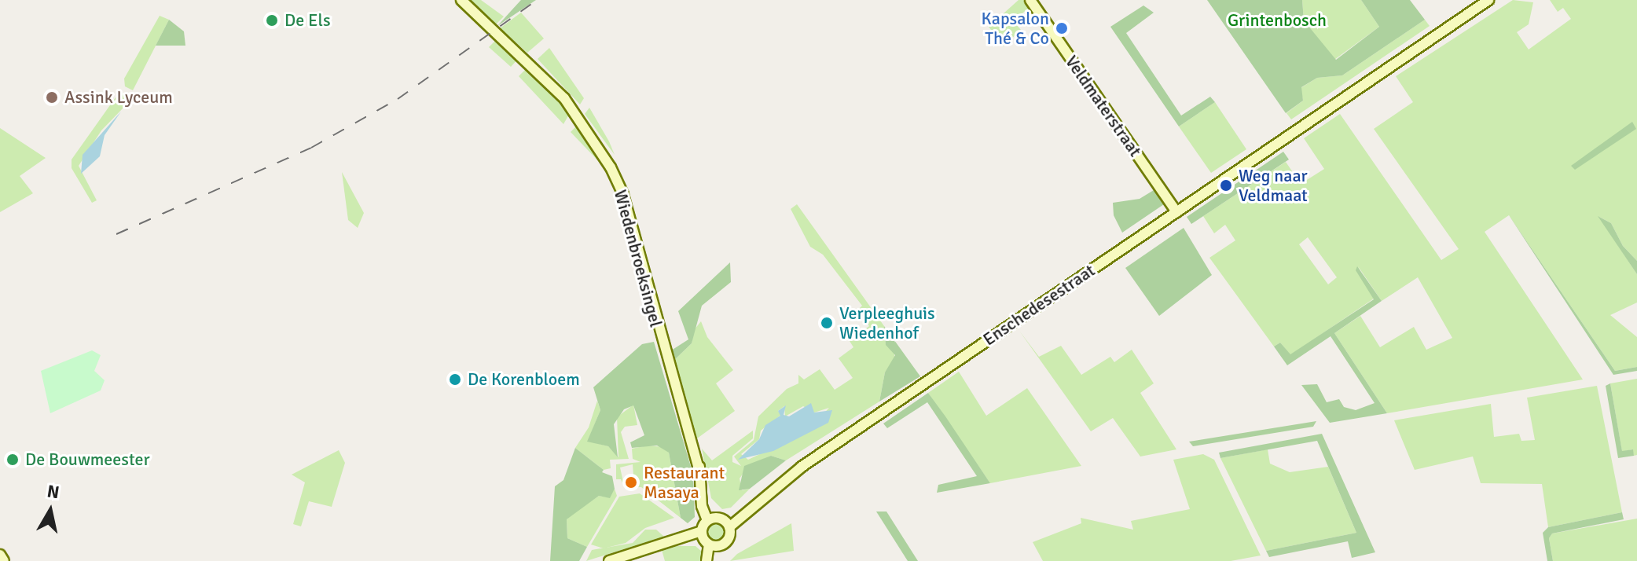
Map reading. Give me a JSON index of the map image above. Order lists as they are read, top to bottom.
{
  "streets": {
    "main road": ["Veldmaterstraat", "Wiedenbroeksingel", "Enschedesestraat"]
  },
  "crossings": [
    ["Veldmaterstraat", "Enschedesestraat"]
  ],
  "parks": ["Grintenbosch"],
  "places": [
    "De Els",
    "Kapsalon Thé & Co",
    "Assink Lyceum",
    "Weg naar Veldmaat",
    "Verpleeghuis Wiedenhof",
    "De Korenbloem",
    "De Bouwmeester",
    "Restaurant Masaya"
  ],
  "north": "top"
}
